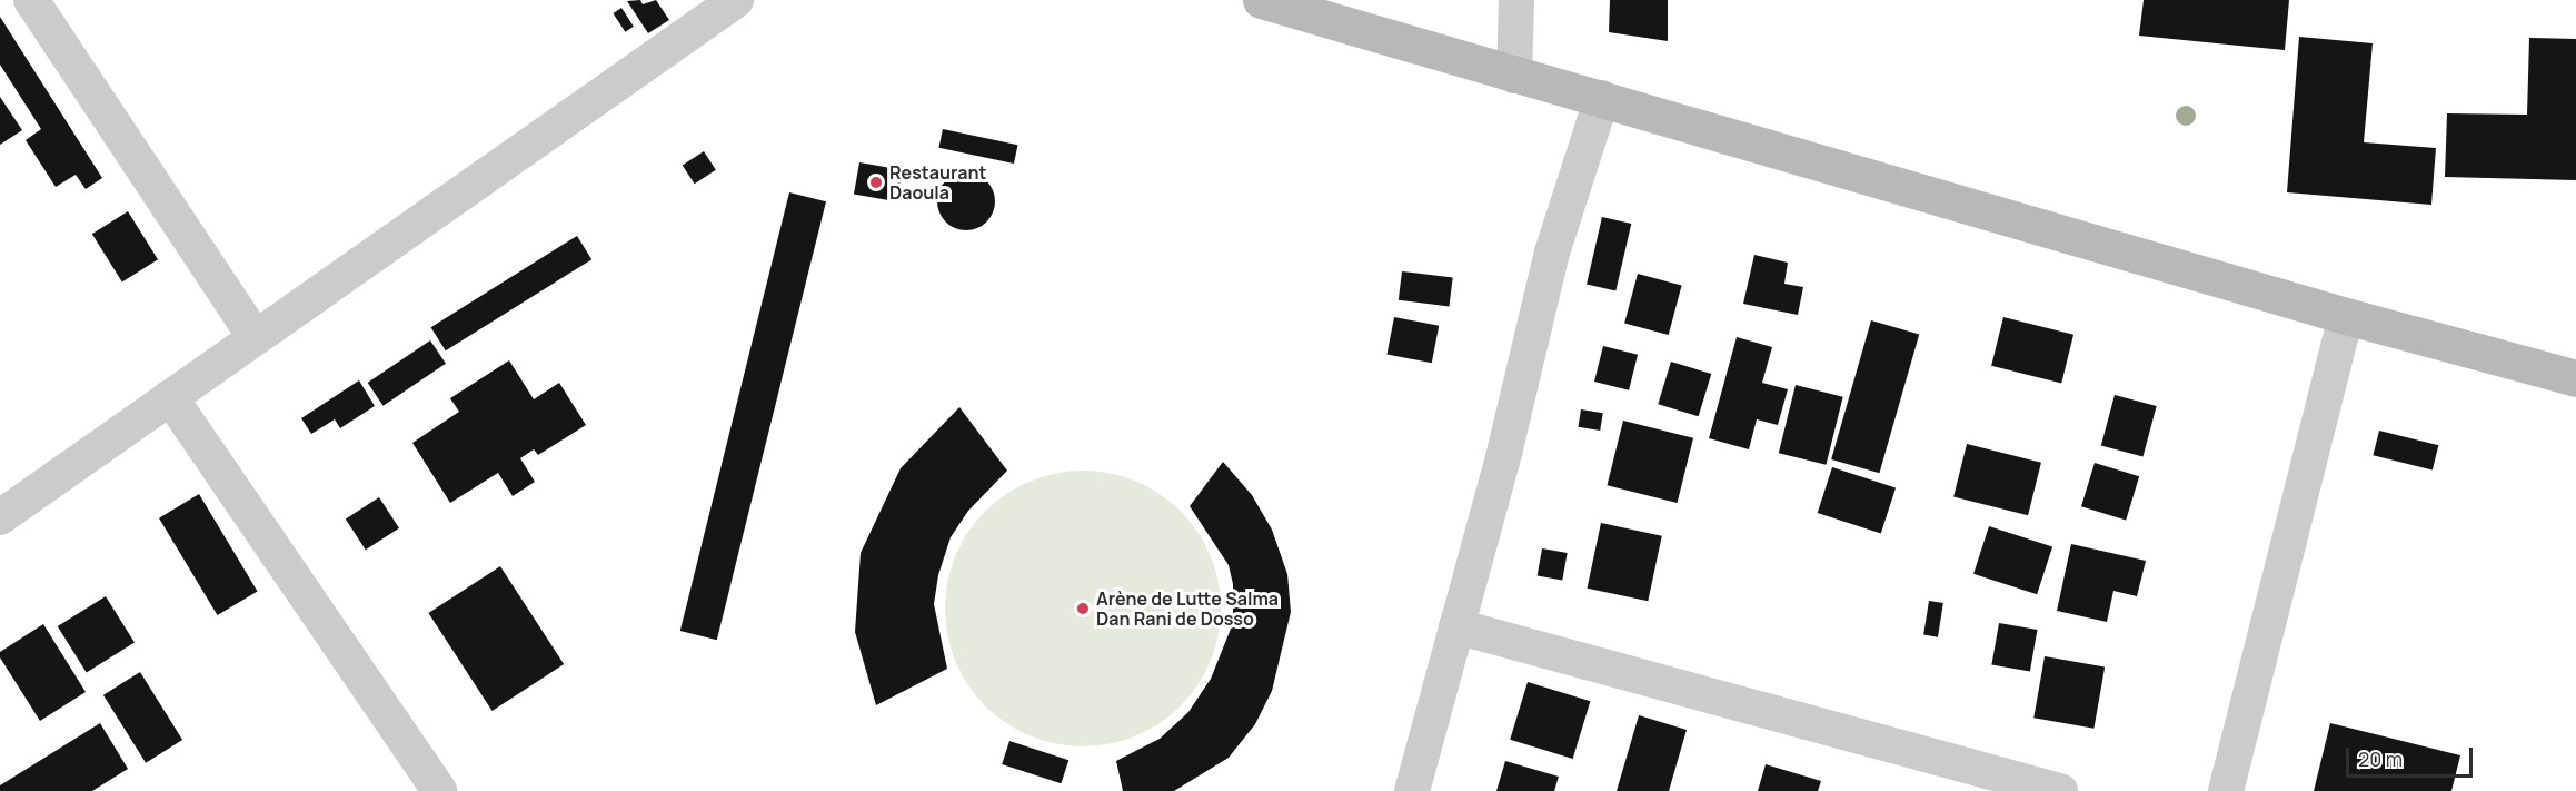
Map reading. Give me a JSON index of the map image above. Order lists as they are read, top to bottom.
{
  "places": ["Restaurant Daoula", "Arène de Lutte Salma Dan Rani de Dosso"],
  "scale_bar": "20 m"
}
